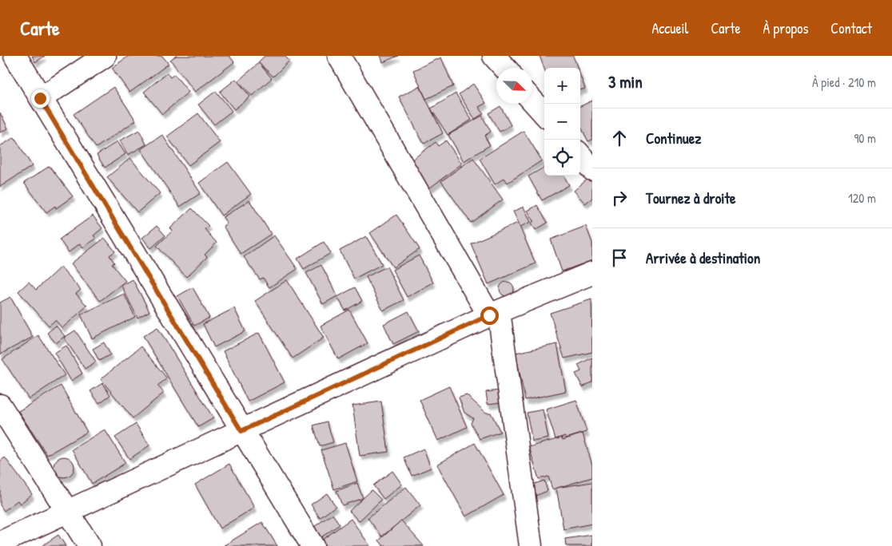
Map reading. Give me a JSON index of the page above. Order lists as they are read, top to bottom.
{
  "north": "bottom right",
  "page": {
    "header": "Carte",
    "nav": [
      "Accueil",
      "Carte",
      "À propos",
      "Contact"
    ],
    "heading": ["3 min", "À pied · 210 m"],
    "map_buttons": ["+", "−"],
    "list": [
      ["Continuez", "90 m"],
      ["Tournez à droite", "120 m"],
      "Arrivée à destination"
    ]
  }
}
